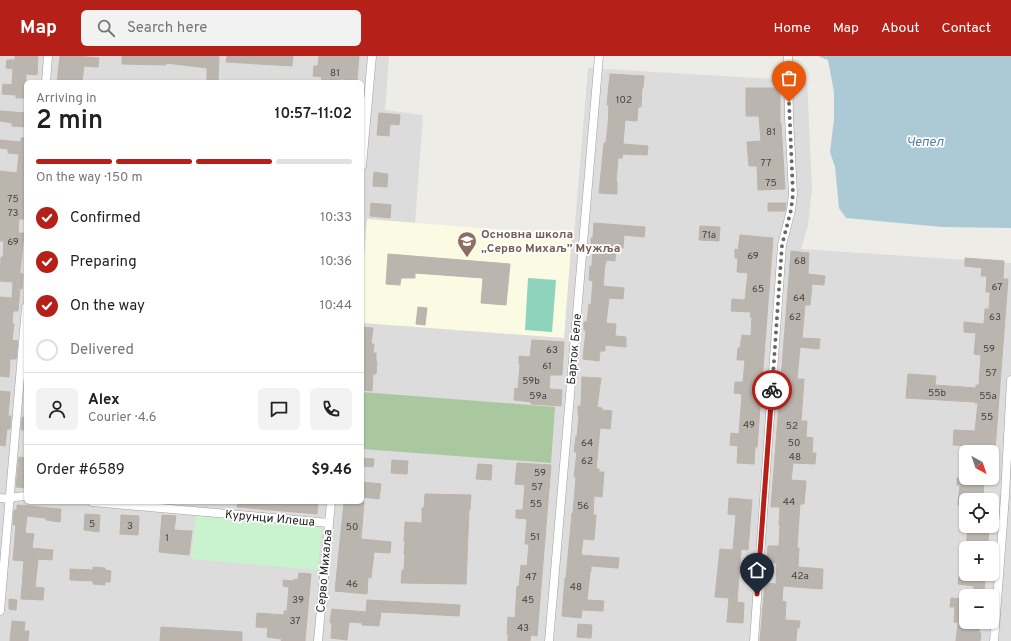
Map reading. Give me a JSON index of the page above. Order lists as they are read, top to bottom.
{
  "streets": {
    "street": ["Барток Беле", "Курунци Илеша", "Серво Михаља"]
  },
  "crossings": [
    ["Курунци Илеша", "Серво Михаља"]
  ],
  "water": ["Чепел"],
  "places": {
    "school or university": ["Основна школа „Серво Михаљ” Мужља"]
  },
  "house_numbers": [
    "81",
    "102",
    "81",
    "77",
    "75",
    "75",
    "73",
    "71a",
    "69",
    "69",
    "68",
    "67",
    "65",
    "64",
    "62",
    "63",
    "59",
    "63",
    "61",
    "57",
    "59b",
    "55b",
    "59a",
    "55a",
    "55",
    "49",
    "52",
    "64",
    "50",
    "48",
    "62",
    "59",
    "57",
    "44",
    "55",
    "56",
    "5",
    "3",
    "50",
    "51",
    "1",
    "42a",
    "47",
    "46",
    "48",
    "39",
    "45",
    "37",
    "43"
  ],
  "north": "bottom right",
  "page": {
    "header": "Map",
    "search": "Search here",
    "nav": [
      "Home",
      "Map",
      "About",
      "Contact"
    ],
    "heading": ["2 min", "Arriving in", "10:57–11:02"],
    "panel": [
      "Alex",
      "Courier · 4.6",
      "Order #6589",
      "$9.46"
    ],
    "bar": "On the way · 150 m",
    "list": [
      ["Confirmed", "10:33"],
      ["Preparing", "10:36"],
      ["On the way", "10:44"],
      "Delivered"
    ],
    "map_buttons": ["+", "−"]
  }
}
